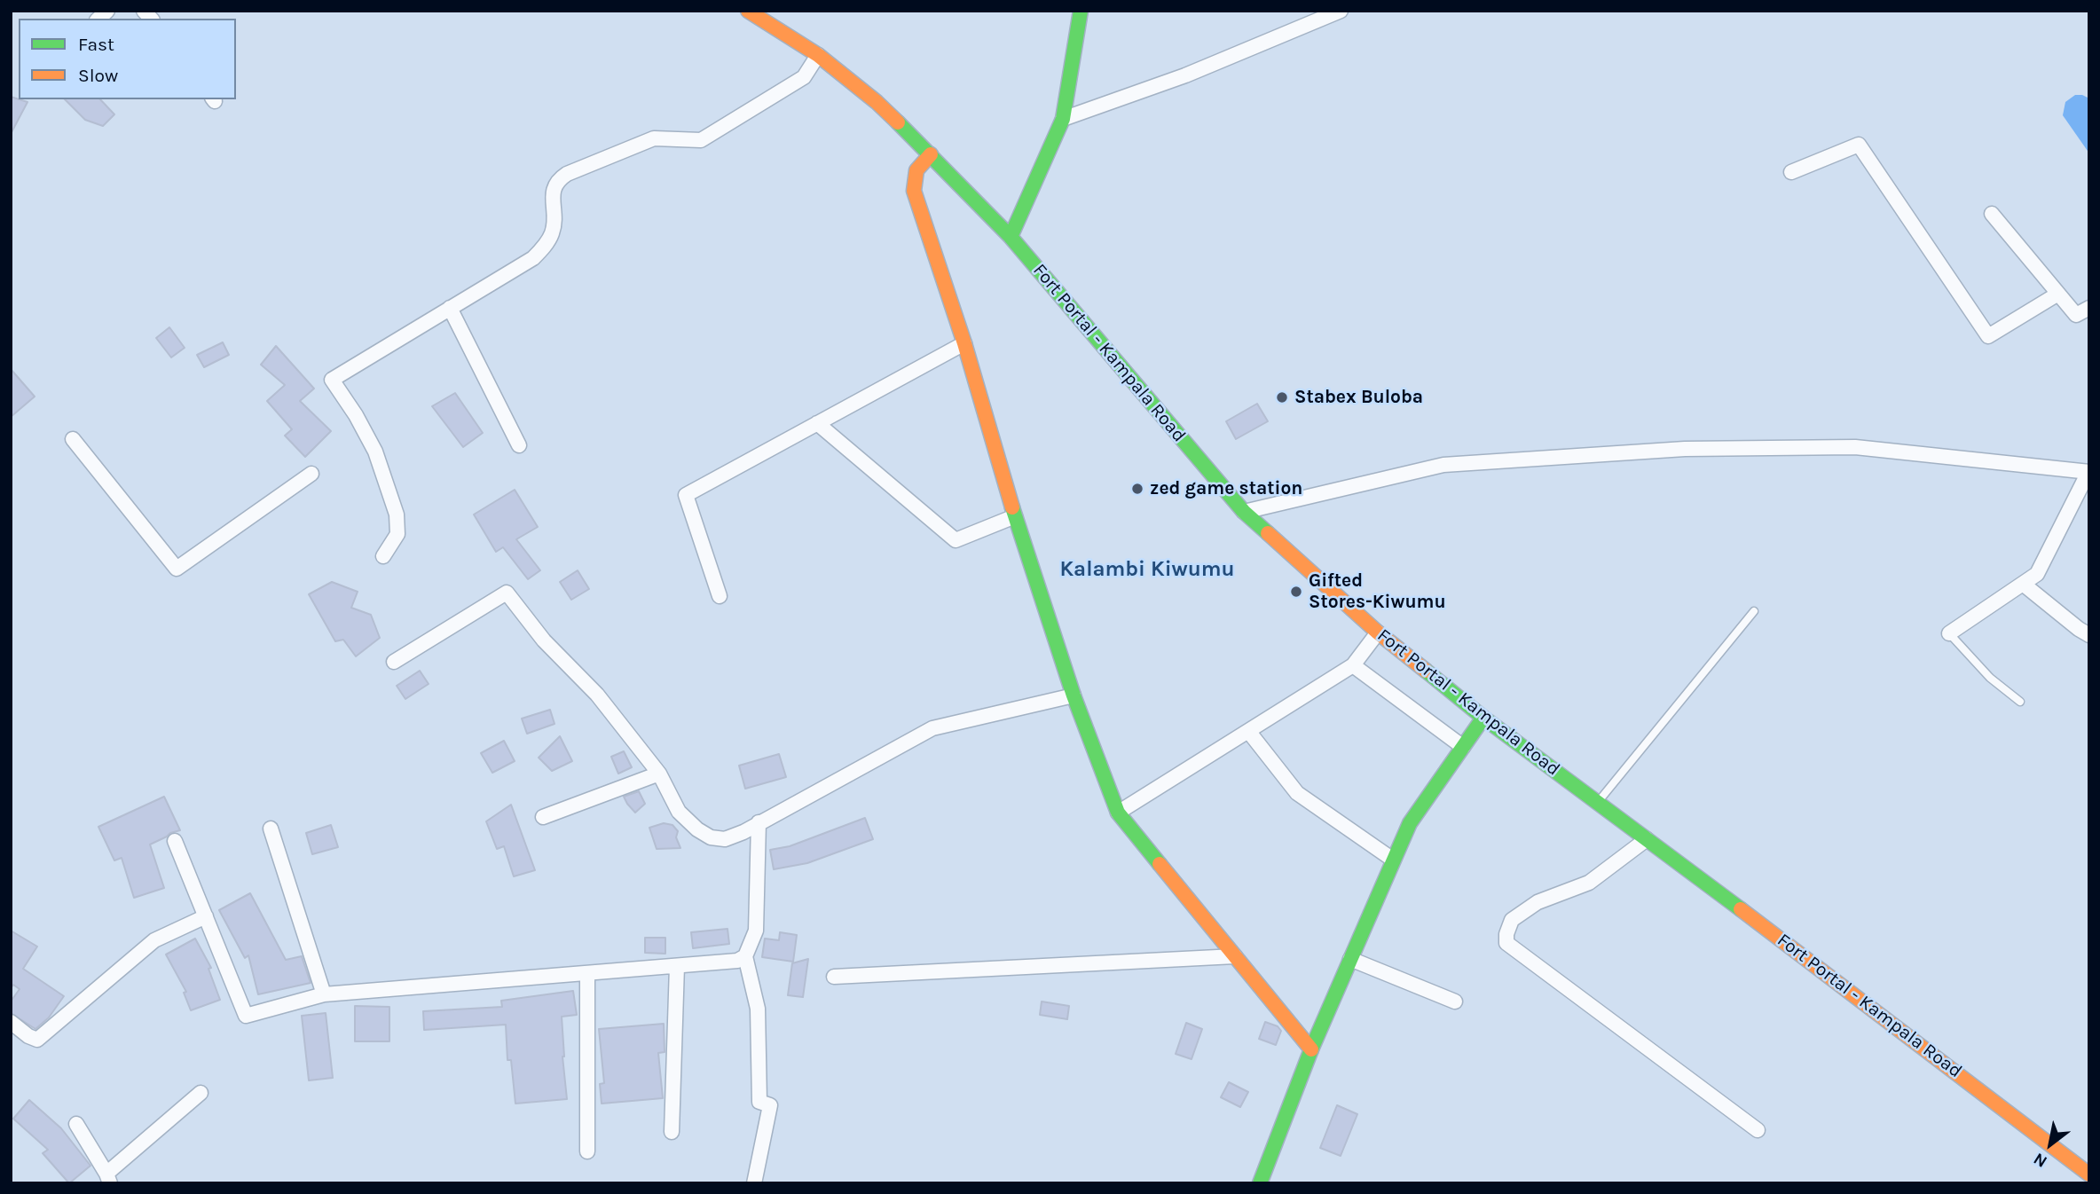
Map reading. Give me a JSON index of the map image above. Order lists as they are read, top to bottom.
{
  "streets": {
    "main road": ["Fort Portal - Kampala Road"]
  },
  "districts": ["Kalambi Kiwumu"],
  "places": ["Stabex Buloba", "zed game station", "Gifted Stores-Kiwumu"],
  "legend": ["Fast", "Slow"],
  "north": "bottom left"
}
